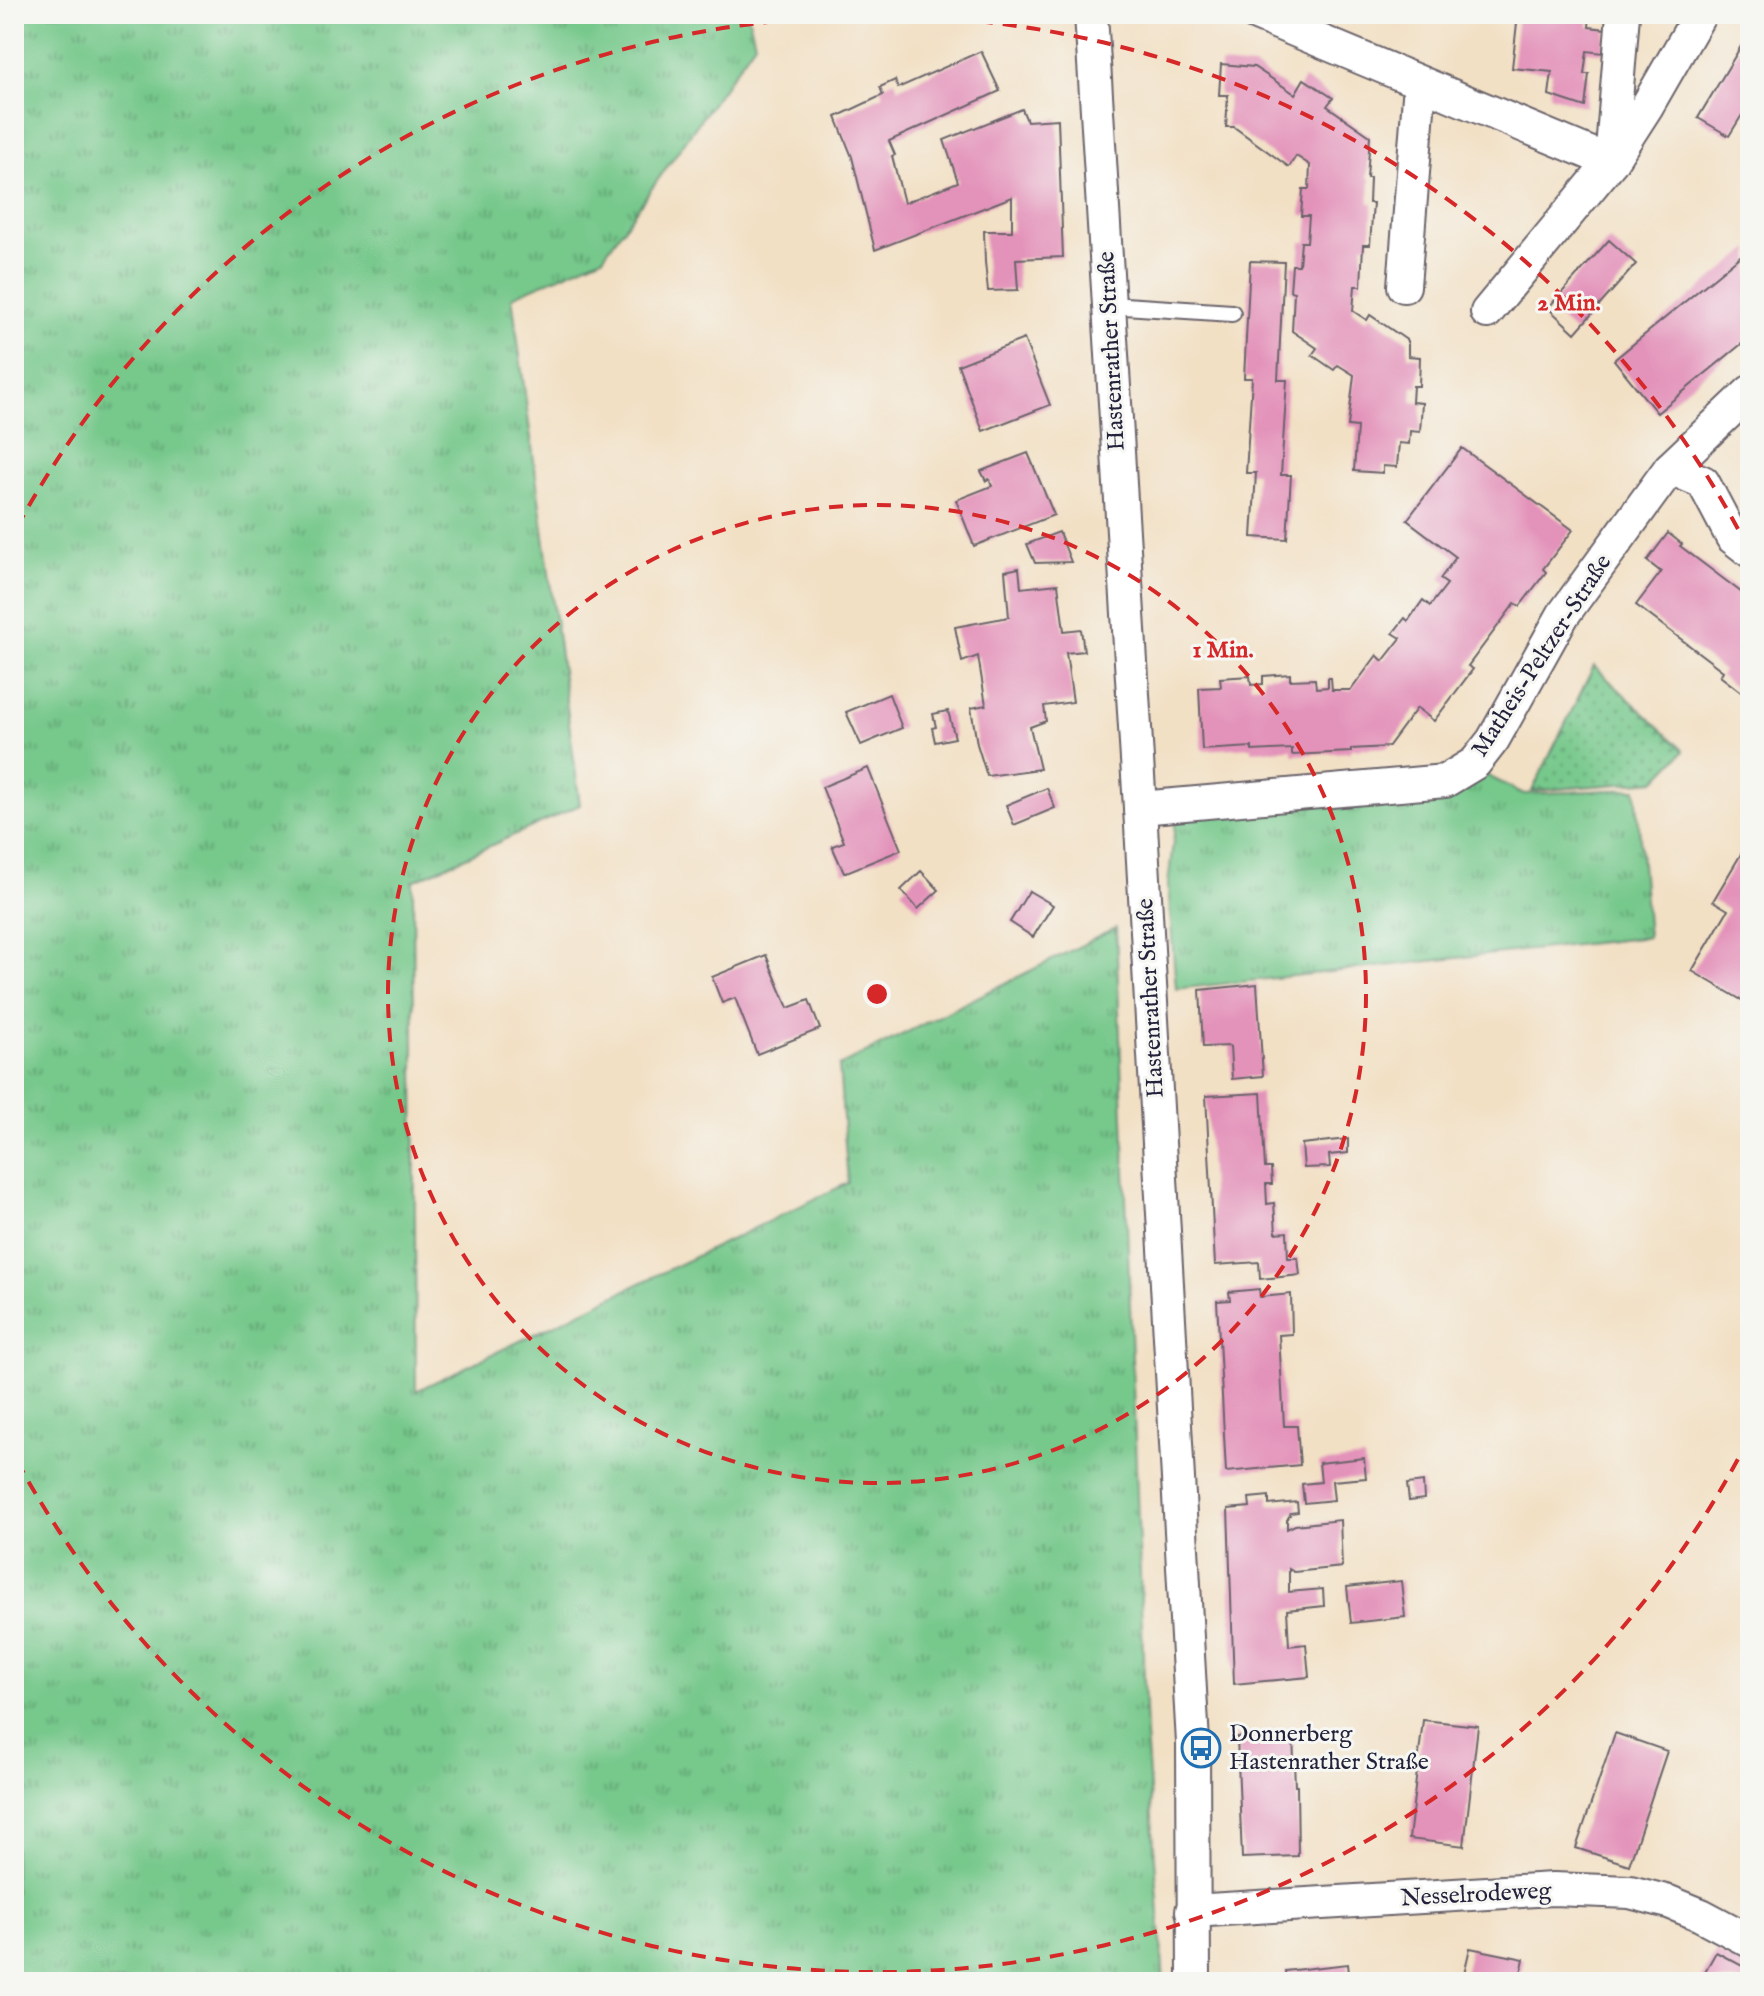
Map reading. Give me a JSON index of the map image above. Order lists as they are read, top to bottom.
{
  "streets": {
    "street": ["Hastenrather Straße", "Matheis-Peltzer-Straße", "Nesselrodeweg"]
  },
  "crossings": [
    ["Hastenrather Straße", "Matheis-Peltzer-Straße"],
    ["Hastenrather Straße", "Nesselrodeweg"]
  ],
  "places": {
    "bus stop": ["Donnerberg Hastenrather Straße"]
  },
  "rings": ["2 Min.", "1 Min."]
}
